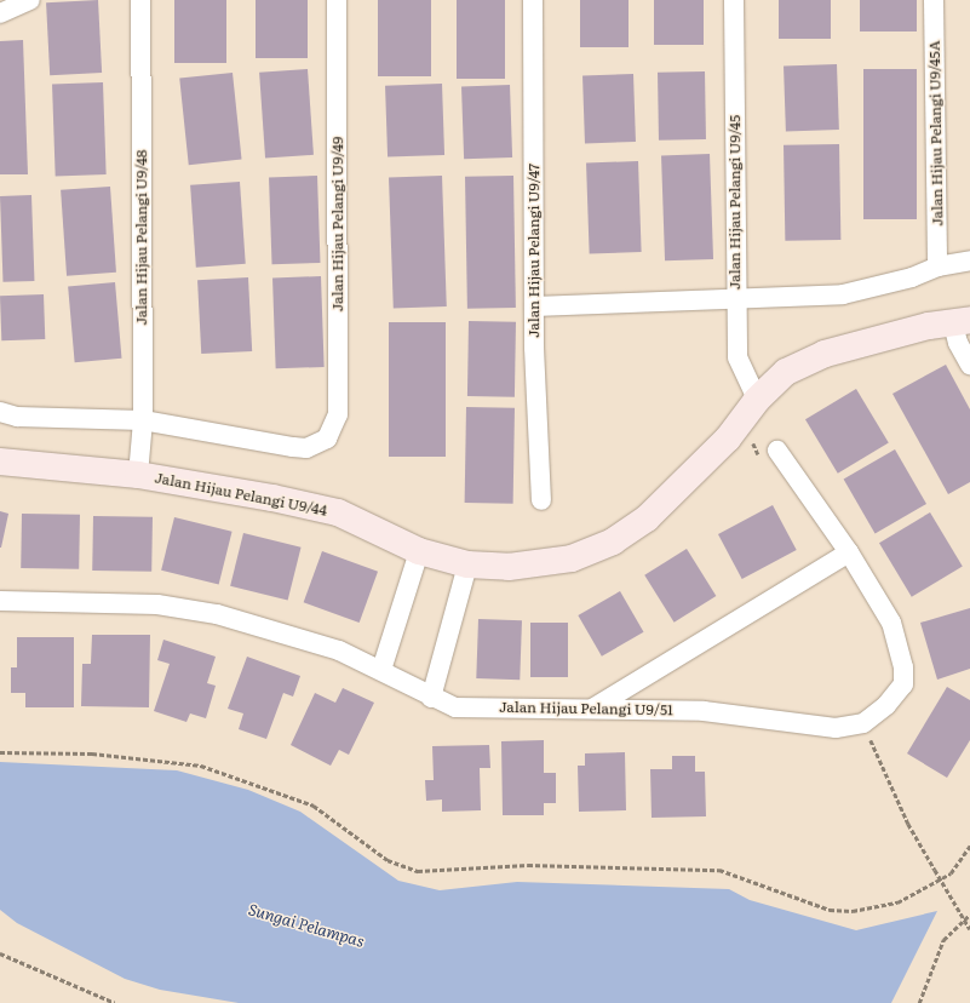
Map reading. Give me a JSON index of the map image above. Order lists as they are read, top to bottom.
{
  "streets": {
    "street": [
      "Jalan Hijau Pelangi U9/45A",
      "Jalan Hijau Pelangi U9/45",
      "Jalan Hijau Pelangi U9/49",
      "Jalan Hijau Pelangi U9/48",
      "Jalan Hijau Pelangi U9/47",
      "Jalan Hijau Pelangi U9/44",
      "Jalan Hijau Pelangi U9/51"
    ]
  },
  "crossings": [
    ["Jalan Hijau Pelangi U9/45", "Jalan Hijau Pelangi U9/44"],
    ["Jalan Hijau Pelangi U9/49", "Jalan Hijau Pelangi U9/48"],
    ["Jalan Hijau Pelangi U9/48", "Jalan Hijau Pelangi U9/44"]
  ],
  "water": ["Sungai Pelampas"]
}
